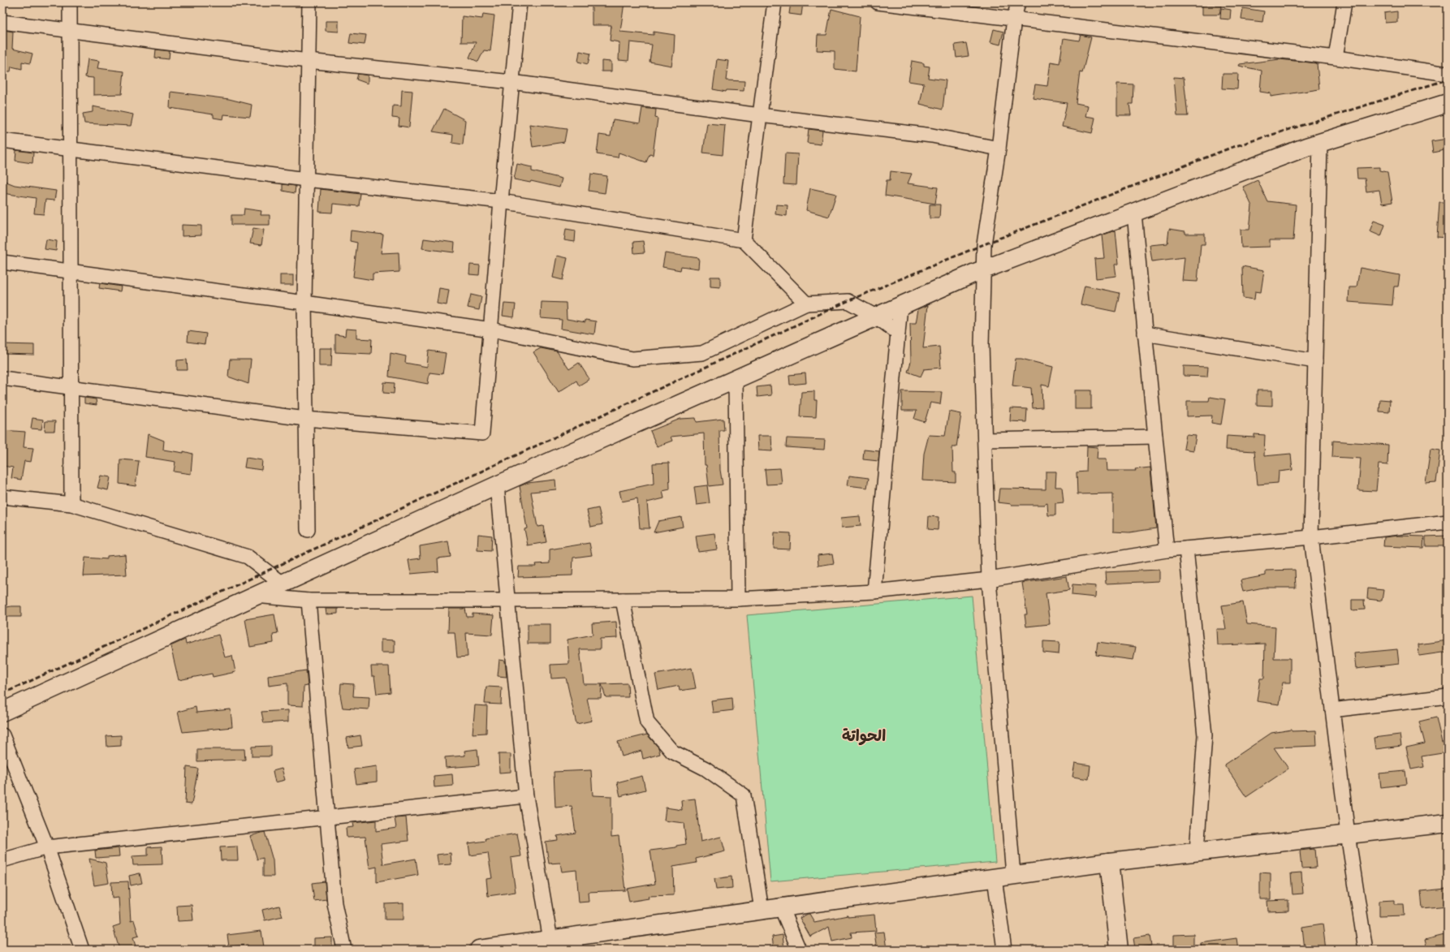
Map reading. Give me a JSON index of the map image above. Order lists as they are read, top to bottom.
{
  "districts": ["الحواتة"]
}
